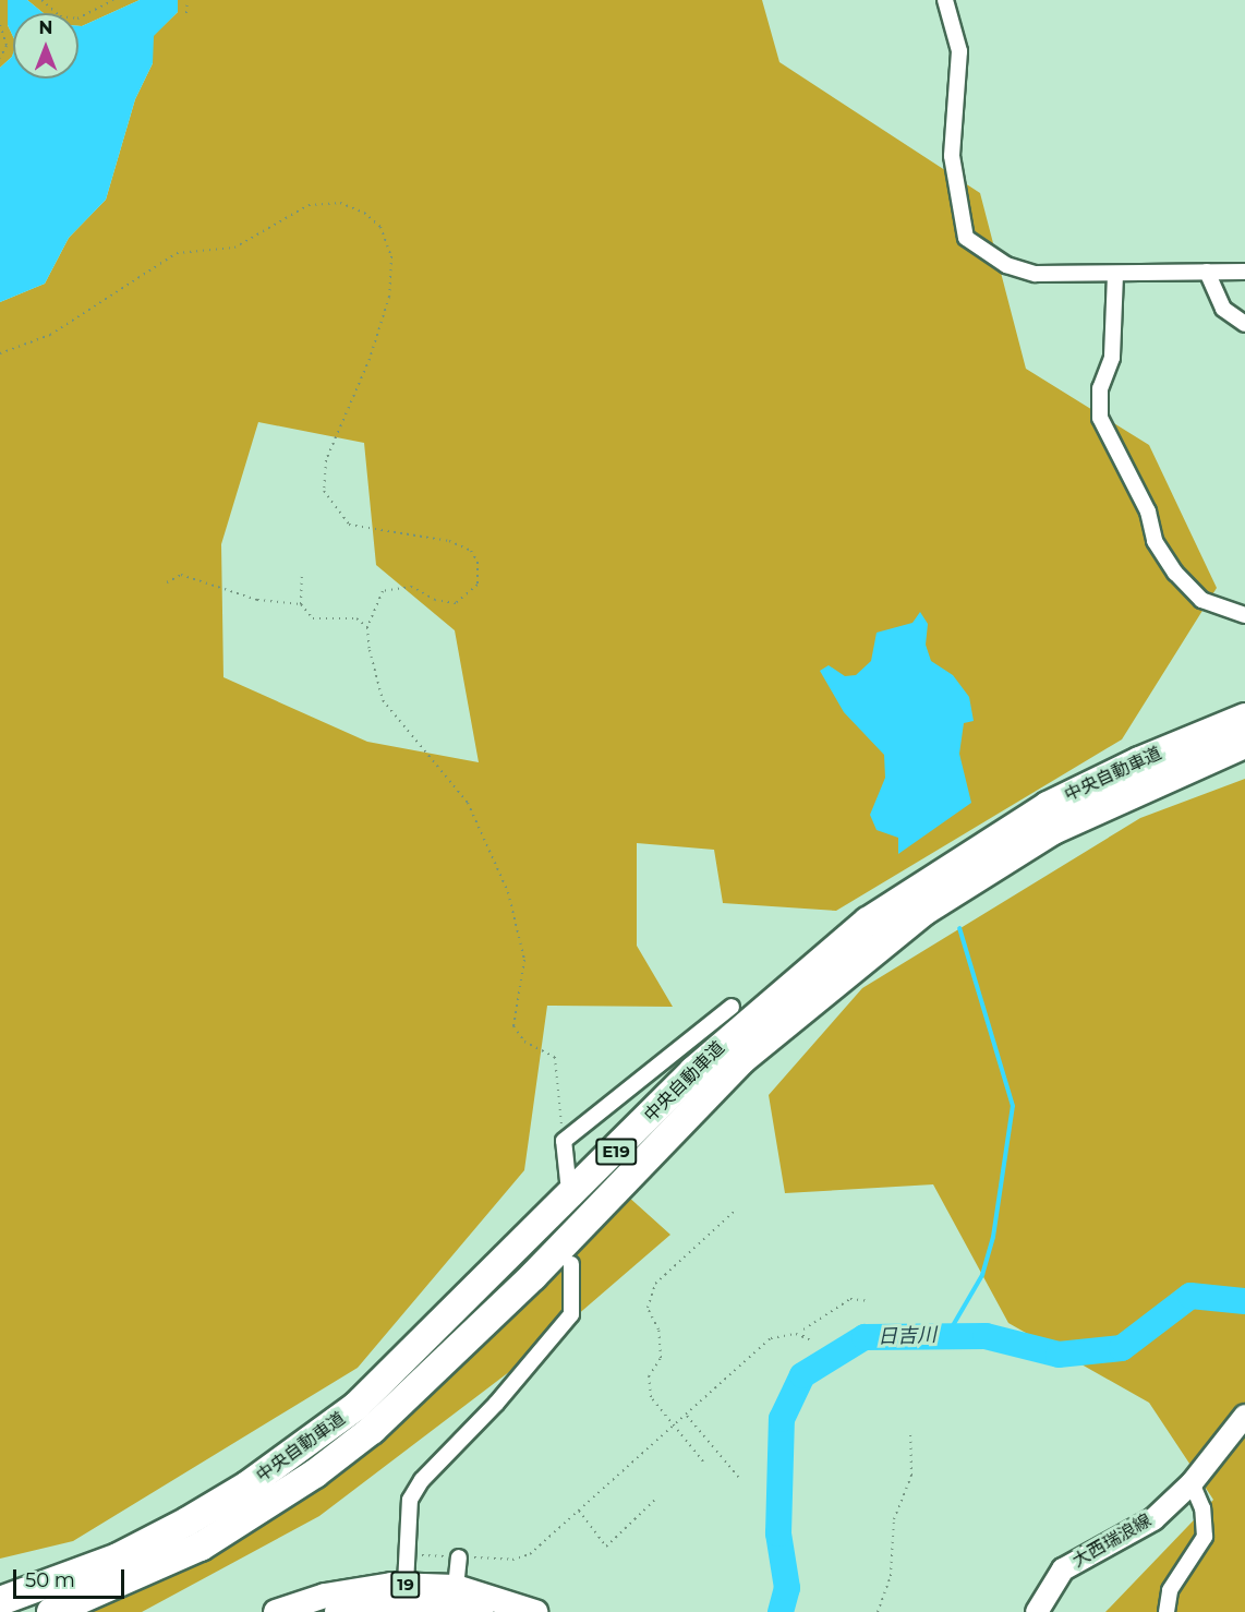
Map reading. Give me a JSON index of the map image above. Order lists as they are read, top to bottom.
{
  "streets": {
    "highway": ["中央自動車道", "E19", "19"],
    "main road": ["大西瑞浪線"]
  },
  "water": ["日吉川"],
  "scale_bar": "50 m",
  "north": "top"
}
